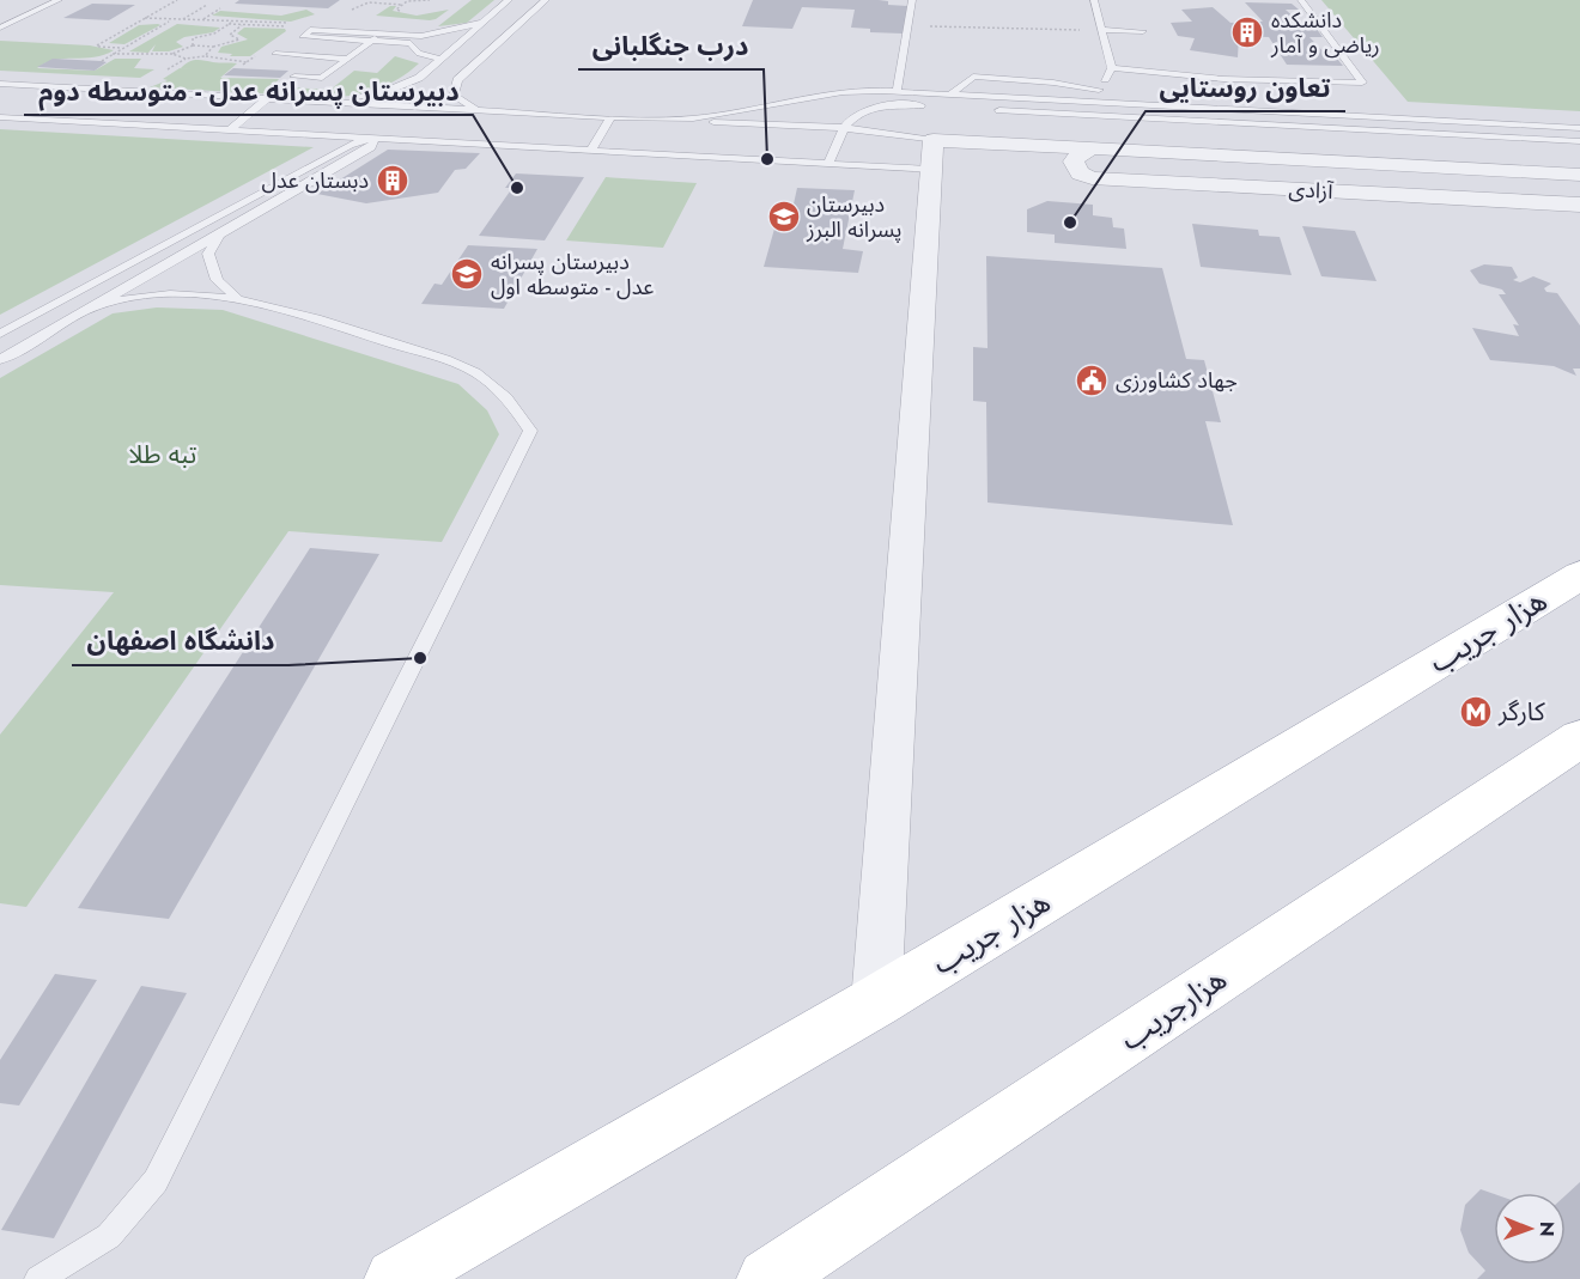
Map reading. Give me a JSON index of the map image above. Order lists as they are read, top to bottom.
{
  "streets": {
    "main road": ["هزار جریب", "هزارجریب"],
    "street": ["آزادی"]
  },
  "parks": ["تبه طلا"],
  "places": {
    "building": ["دانشکده ریاضی و آمار", "دبستان عدل"],
    "other": [
      "درب جنگلبانی",
      "دبیرستان پسرانه عدل - متوسطه دوم",
      "تعاون روستایی",
      "دانشگاه اصفهان"
    ],
    "school or university": ["دبیرستان پسرانه البرز", "دبیرستان پسرانه عدل - متوسطه اول"],
    "public building": ["جهاد کشاورزی"],
    "metro station": ["کارگر"]
  },
  "north": "right"
}
